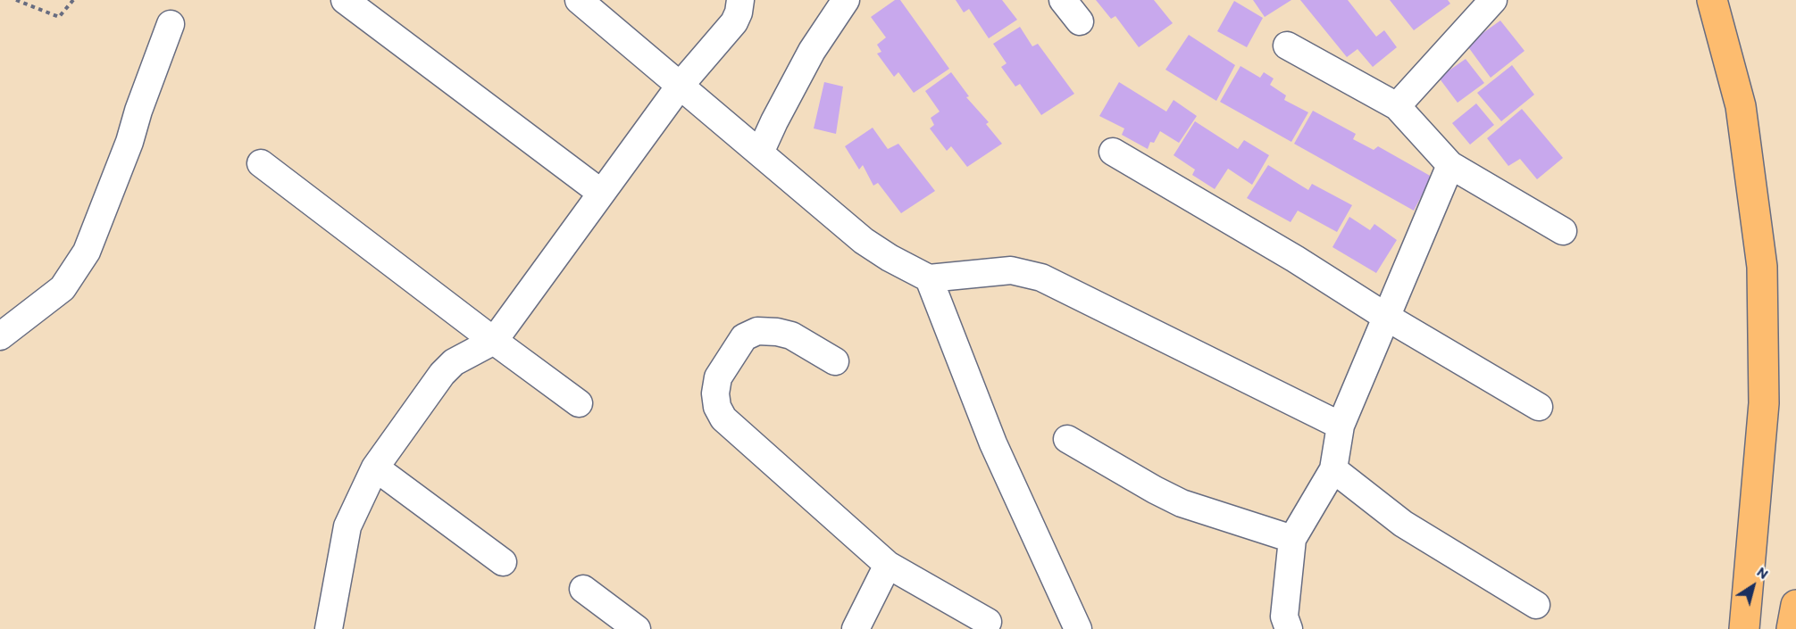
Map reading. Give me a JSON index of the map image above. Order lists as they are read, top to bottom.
{
  "north": "top right"
}
